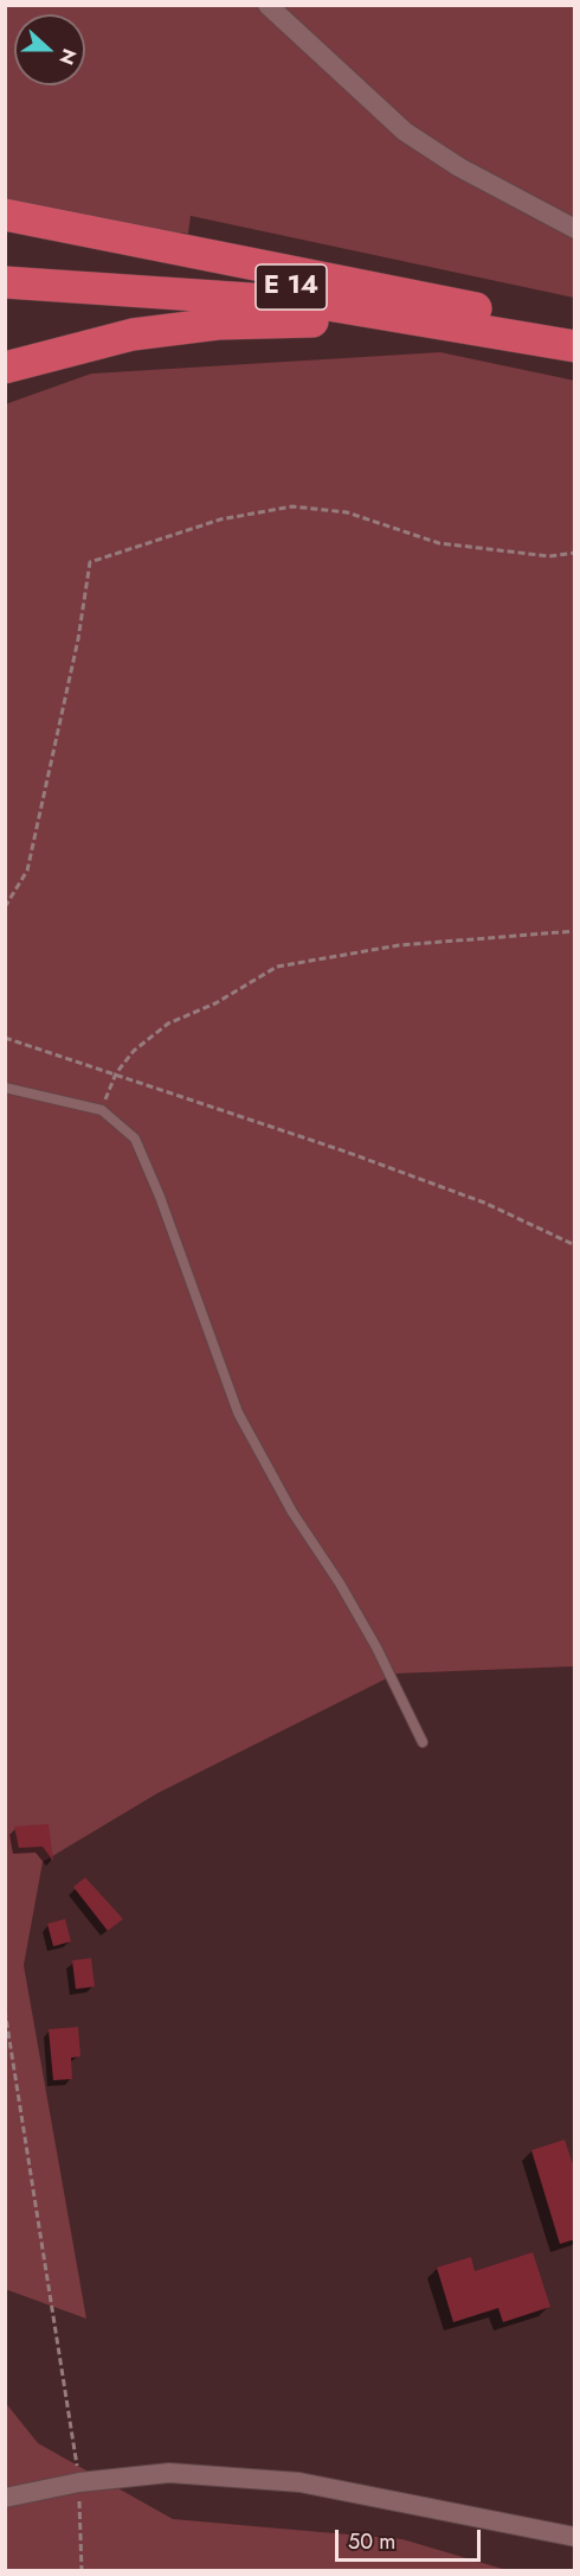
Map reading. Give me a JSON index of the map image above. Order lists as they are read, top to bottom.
{
  "streets": {
    "highway": ["E 14"]
  },
  "scale_bar": "50 m",
  "north": "right"
}
